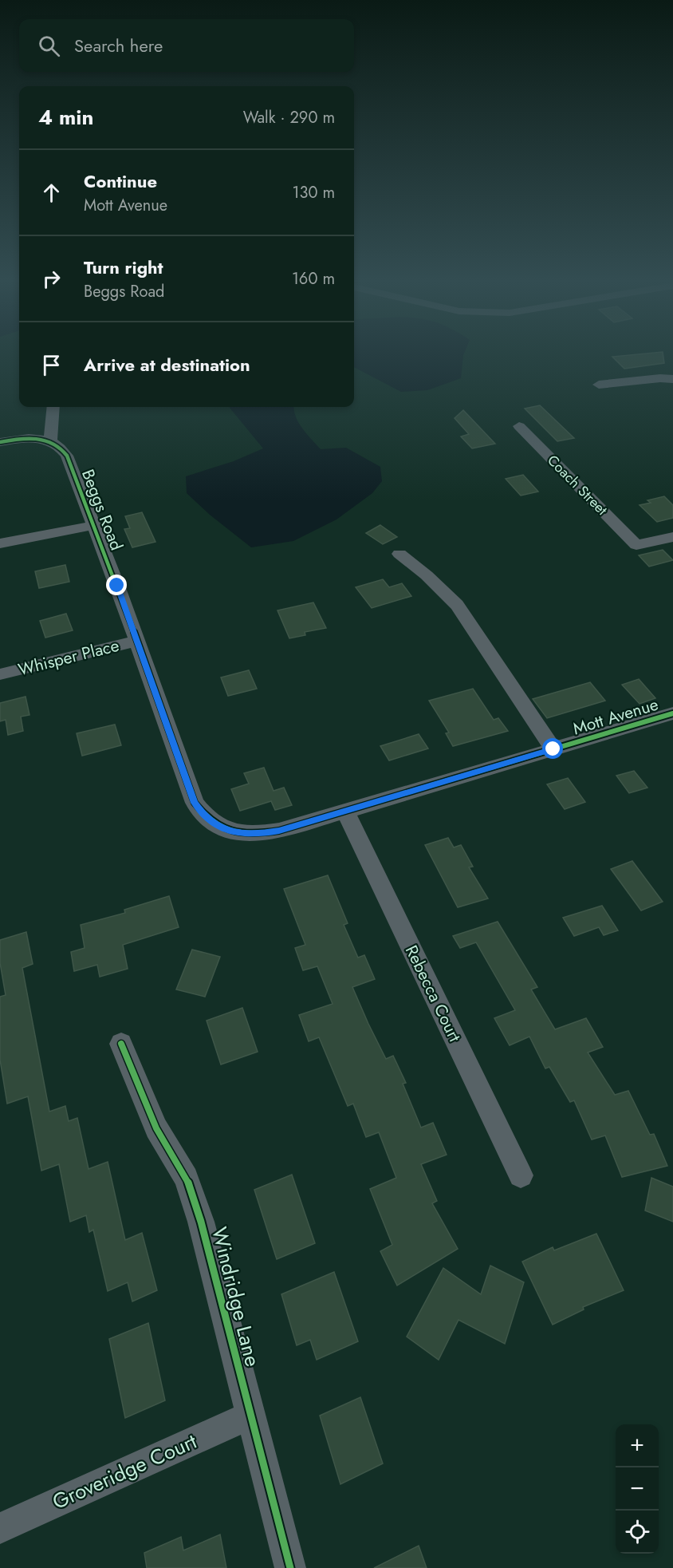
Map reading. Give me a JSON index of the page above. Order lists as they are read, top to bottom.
{
  "streets": {
    "street": [
      "Coach Street",
      "Beggs Road",
      "Whisper Place",
      "Mott Avenue",
      "Rebecca Court",
      "Windridge Lane",
      "Groveridge Court"
    ]
  },
  "crossings": [
    ["Beggs Road", "Whisper Place"],
    ["Beggs Road", "Mott Avenue"],
    ["Mott Avenue", "Rebecca Court"],
    ["Windridge Lane", "Groveridge Court"]
  ],
  "page": {
    "search": "Search here",
    "heading": ["4 min", "Walk · 290 m"],
    "list": [
      ["Continue", "Mott Avenue", "130 m"],
      ["Turn right", "Beggs Road", "160 m"],
      "Arrive at destination"
    ],
    "map_buttons": ["+", "−"]
  }
}
